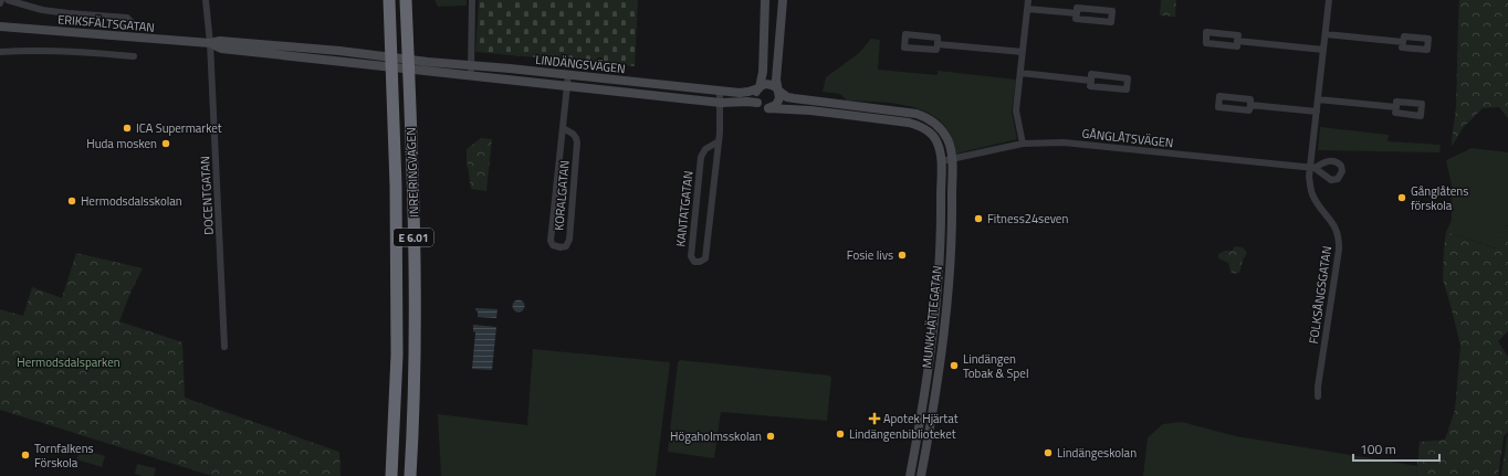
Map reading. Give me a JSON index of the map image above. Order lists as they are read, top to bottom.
{
  "streets": {
    "highway": ["INRE RINGVÄGEN", "E 6.01"],
    "street": [
      "ERIKSFÄLTSGATAN",
      "LINDÄNGSVÄGEN",
      "GÅNGLÅTSVÄGEN",
      "DOCENTGATAN",
      "KORALGATAN",
      "KANTATGATAN",
      "FOLKSÅNGSGATAN",
      "MUNKHÄTTEGATAN"
    ]
  },
  "crossings": [
    ["ERIKSFÄLTSGATAN", "LINDÄNGSVÄGEN"],
    ["ERIKSFÄLTSGATAN", "DOCENTGATAN"],
    ["LINDÄNGSVÄGEN", "GÅNGLÅTSVÄGEN"],
    ["LINDÄNGSVÄGEN", "KORALGATAN"],
    ["LINDÄNGSVÄGEN", "KANTATGATAN"],
    ["LINDÄNGSVÄGEN", "MUNKHÄTTEGATAN"],
    ["GÅNGLÅTSVÄGEN", "FOLKSÅNGSGATAN"],
    ["GÅNGLÅTSVÄGEN", "MUNKHÄTTEGATAN"]
  ],
  "parks": ["Hermodsdalsparken"],
  "places": {
    "other": [
      "ICA Supermarket",
      "Huda mosken",
      "Gånglåtens förskola",
      "Hermodsdalsskolan",
      "Fitness24seven",
      "Fosie livs",
      "Lindängen Tobak & Spel",
      "Lindängenbiblioteket",
      "Högaholmsskolan",
      "Lindängeskolan",
      "Tornfalkens Förskola"
    ],
    "health": ["Apotek Hjärtat"]
  },
  "scale_bar": "100 m"
}
